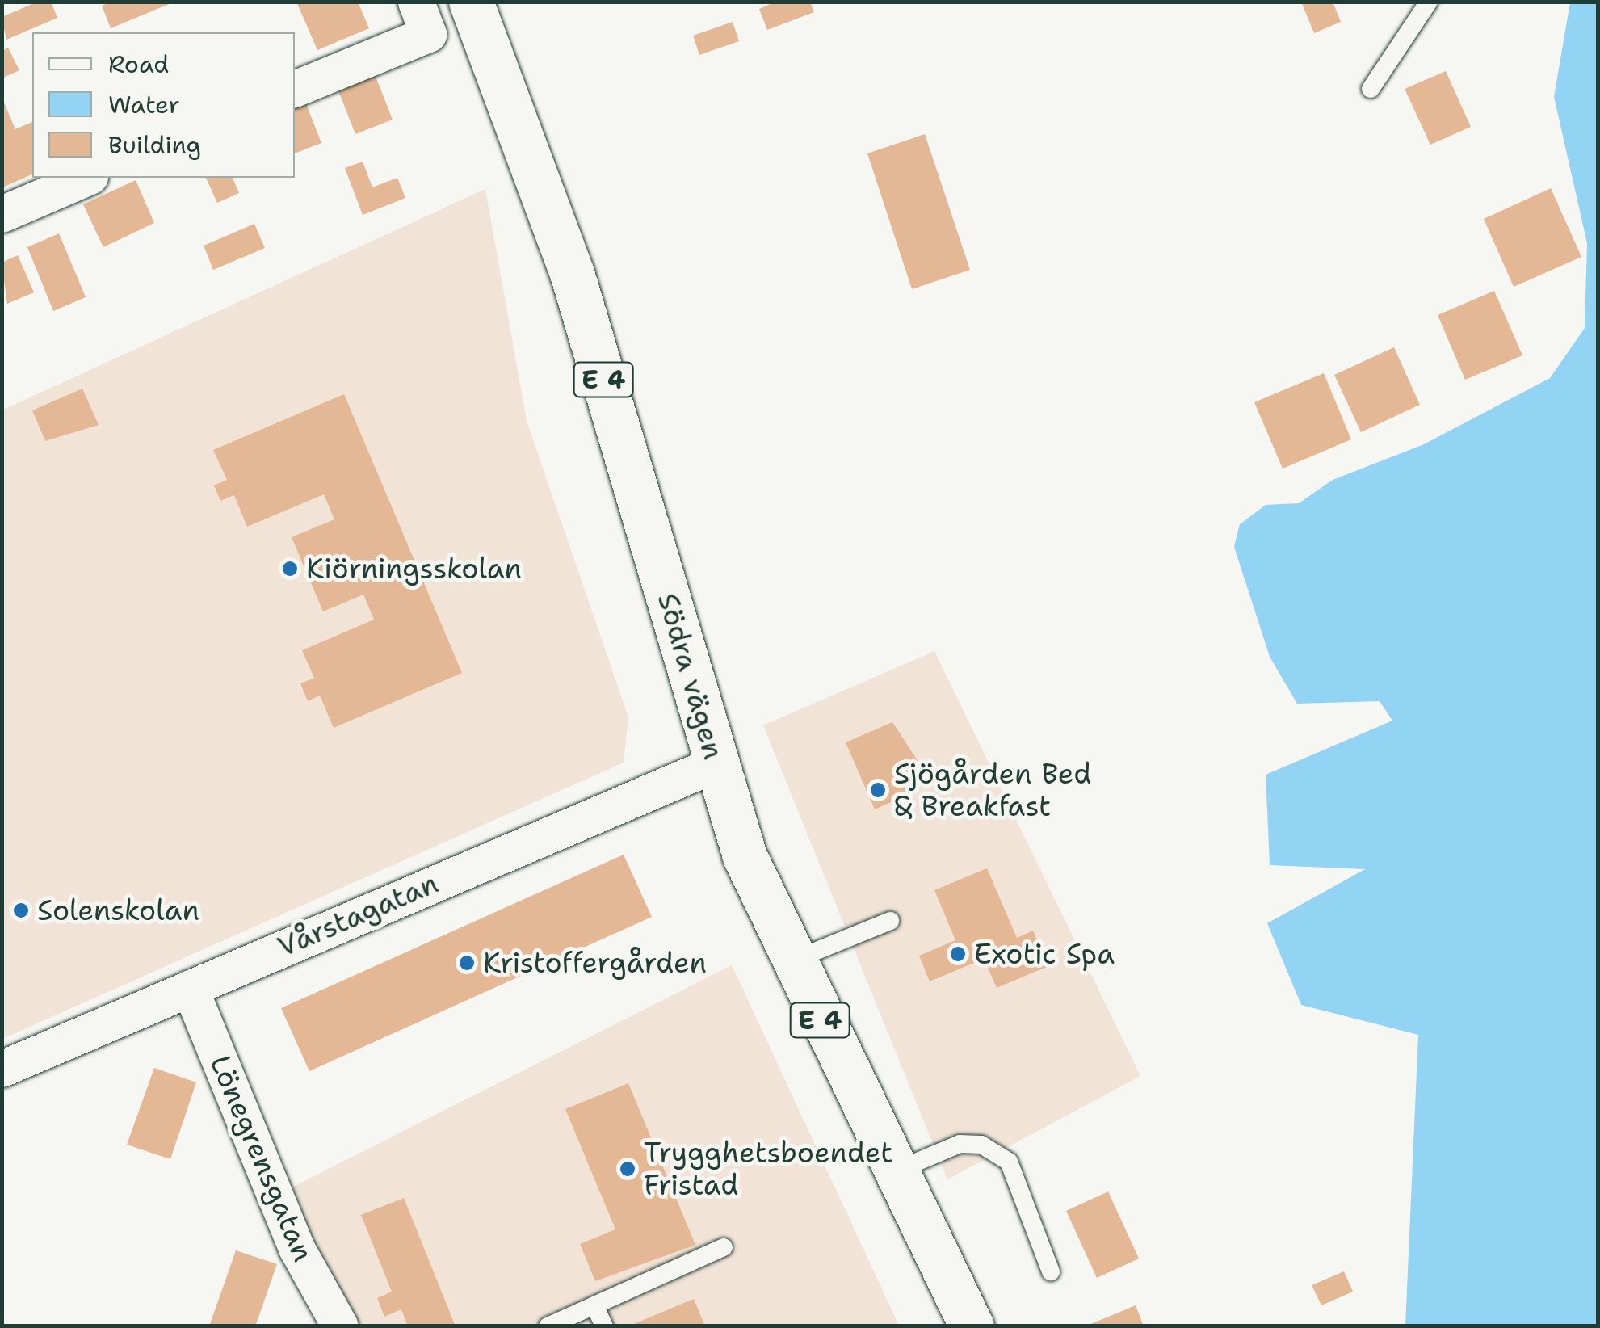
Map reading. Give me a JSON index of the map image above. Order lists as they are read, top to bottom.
{
  "streets": {
    "highway": ["E 4", "Södra vägen"],
    "street": ["Vårstagatan", "Lönegrensgatan"]
  },
  "crossings": [
    ["Södra vägen", "Vårstagatan"],
    ["Vårstagatan", "Lönegrensgatan"]
  ],
  "places": [
    "Kiörningsskolan",
    "Sjögården Bed & Breakfast",
    "Solenskolan",
    "Exotic Spa",
    "Kristoffergården",
    "Trygghetsboendet Fristad"
  ],
  "legend": ["Road", "Water", "Building"]
}
